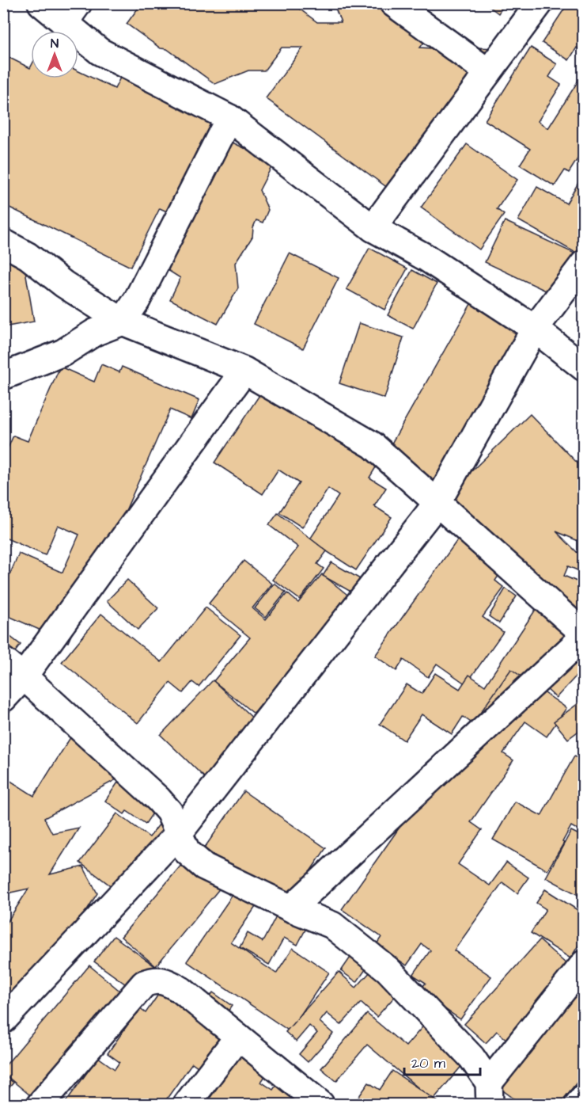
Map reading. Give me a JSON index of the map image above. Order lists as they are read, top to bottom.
{
  "scale_bar": "20 m",
  "north": "top"
}
